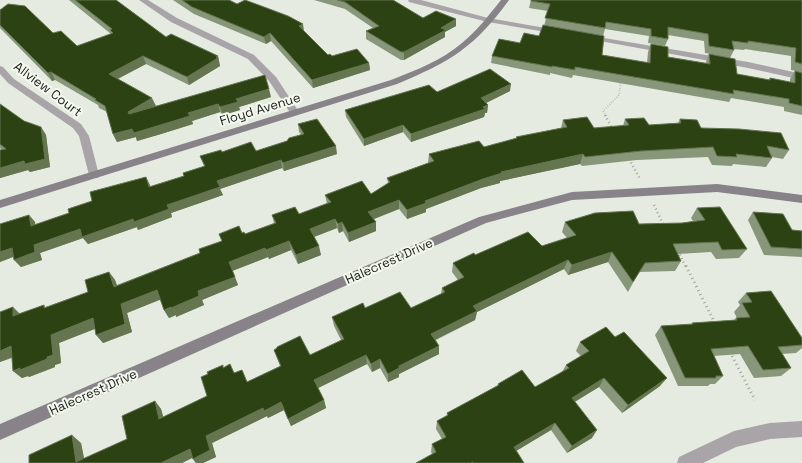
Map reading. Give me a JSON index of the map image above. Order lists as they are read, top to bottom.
{
  "streets": {
    "street": ["Allview Court", "Floyd Avenue", "Halecrest Drive"]
  },
  "crossings": [
    ["Allview Court", "Floyd Avenue"]
  ]
}
